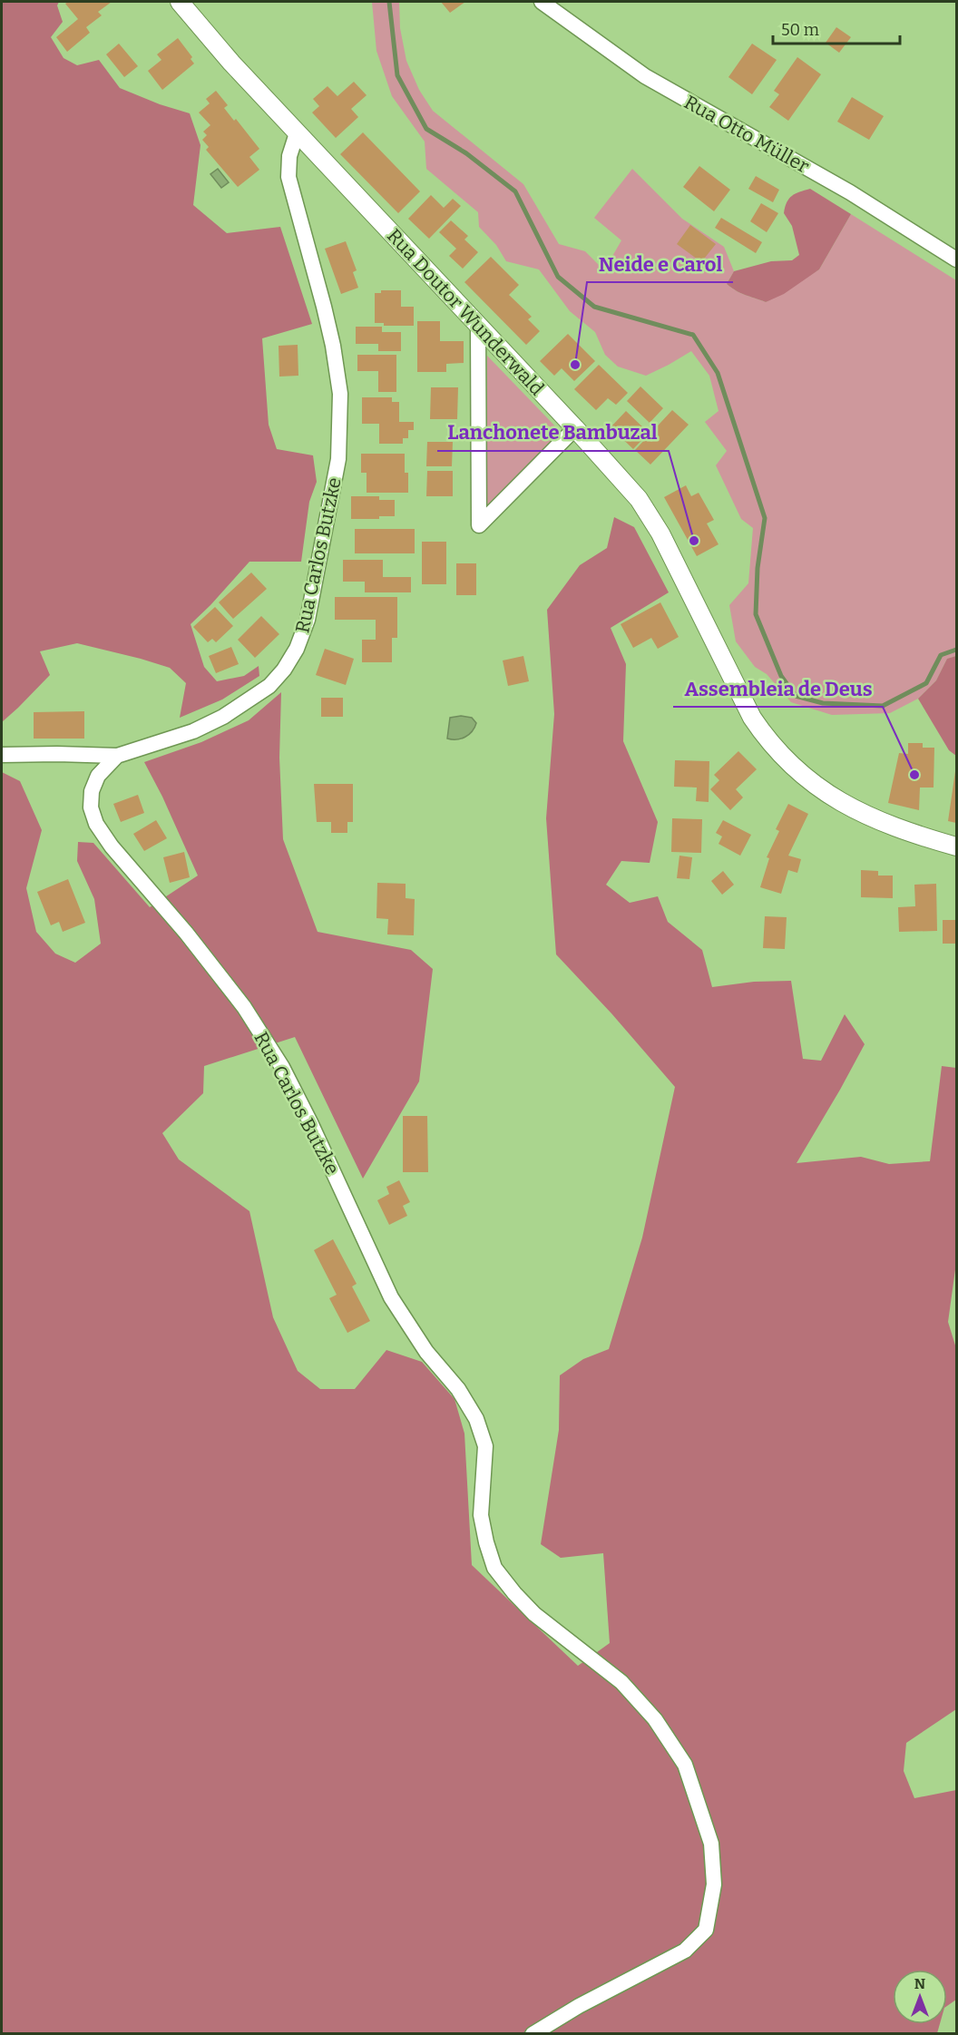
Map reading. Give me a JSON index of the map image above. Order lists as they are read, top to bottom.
{
  "streets": {
    "street": ["Rua Otto Müller", "Rua Doutor Wunderwald", "Rua Carlos Butzke"]
  },
  "crossings": [
    ["Rua Doutor Wunderwald", "Rua Carlos Butzke"]
  ],
  "places": ["Neide e Carol", "Lanchonete Bambuzal", "Assembleia de Deus"],
  "scale_bar": "50 m",
  "north": "top"
}
